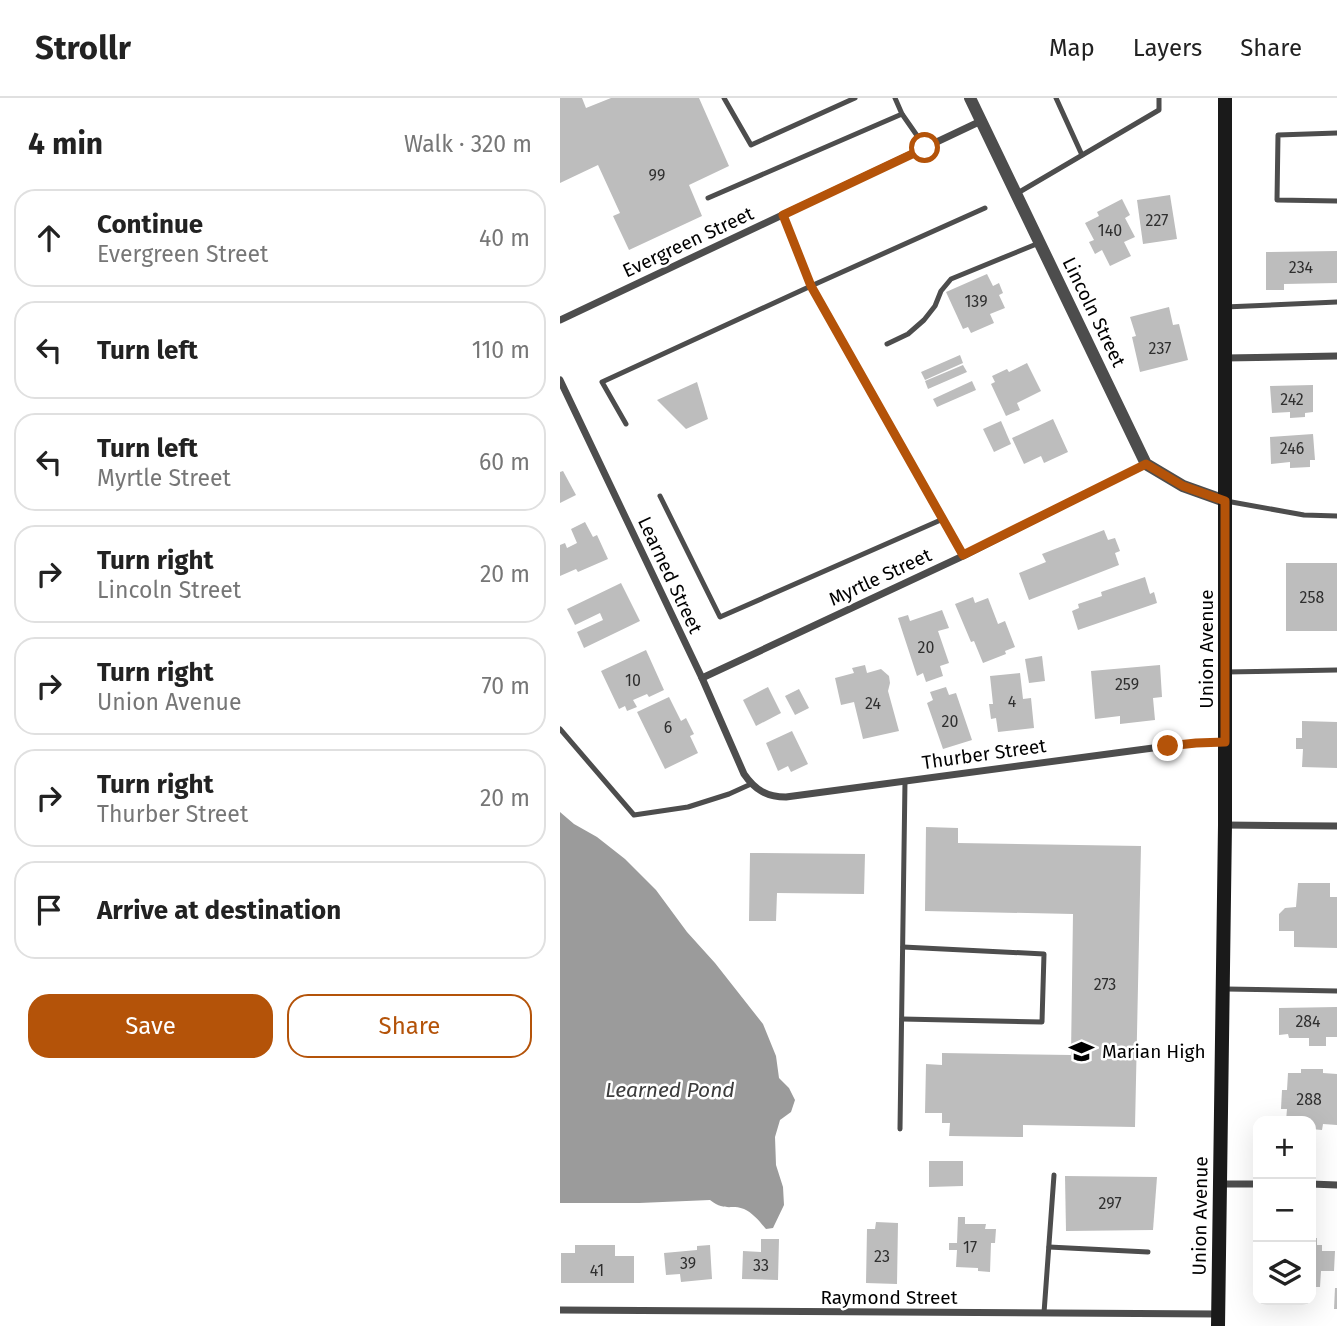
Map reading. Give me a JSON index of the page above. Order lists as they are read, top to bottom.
{
  "streets": {
    "main road": ["Union Avenue"],
    "street": [
      "Evergreen Street",
      "Lincoln Street",
      "Learned Street",
      "Myrtle Street",
      "Thurber Street",
      "Raymond Street"
    ]
  },
  "crossings": [
    ["Evergreen Street", "Lincoln Street"],
    ["Lincoln Street", "Myrtle Street"],
    ["Learned Street", "Myrtle Street"],
    ["Learned Street", "Thurber Street"],
    ["Union Avenue", "Thurber Street"],
    ["Union Avenue", "Raymond Street"]
  ],
  "water": ["Learned Pond"],
  "places": {
    "school or university": ["Marian High"]
  },
  "house_numbers": [
    "99",
    "227",
    "140",
    "234",
    "139",
    "237",
    "242",
    "246",
    "258",
    "20",
    "10",
    "259",
    "4",
    "24",
    "20",
    "6",
    "273",
    "284",
    "288",
    "297",
    "17",
    "23",
    "39",
    "33",
    "41"
  ],
  "page": {
    "header": "Strollr",
    "nav": ["Map", "Layers", "Share"],
    "heading": ["4 min", "Walk · 320 m"],
    "list": [
      ["Continue", "Evergreen Street", "40 m"],
      ["Turn left", "110 m"],
      ["Turn left", "Myrtle Street", "60 m"],
      ["Turn right", "Lincoln Street", "20 m"],
      ["Turn right", "Union Avenue", "70 m"],
      ["Turn right", "Thurber Street", "20 m"],
      "Arrive at destination"
    ],
    "buttons": ["Save", "Share"],
    "map_buttons": ["+", "−"]
  }
}
